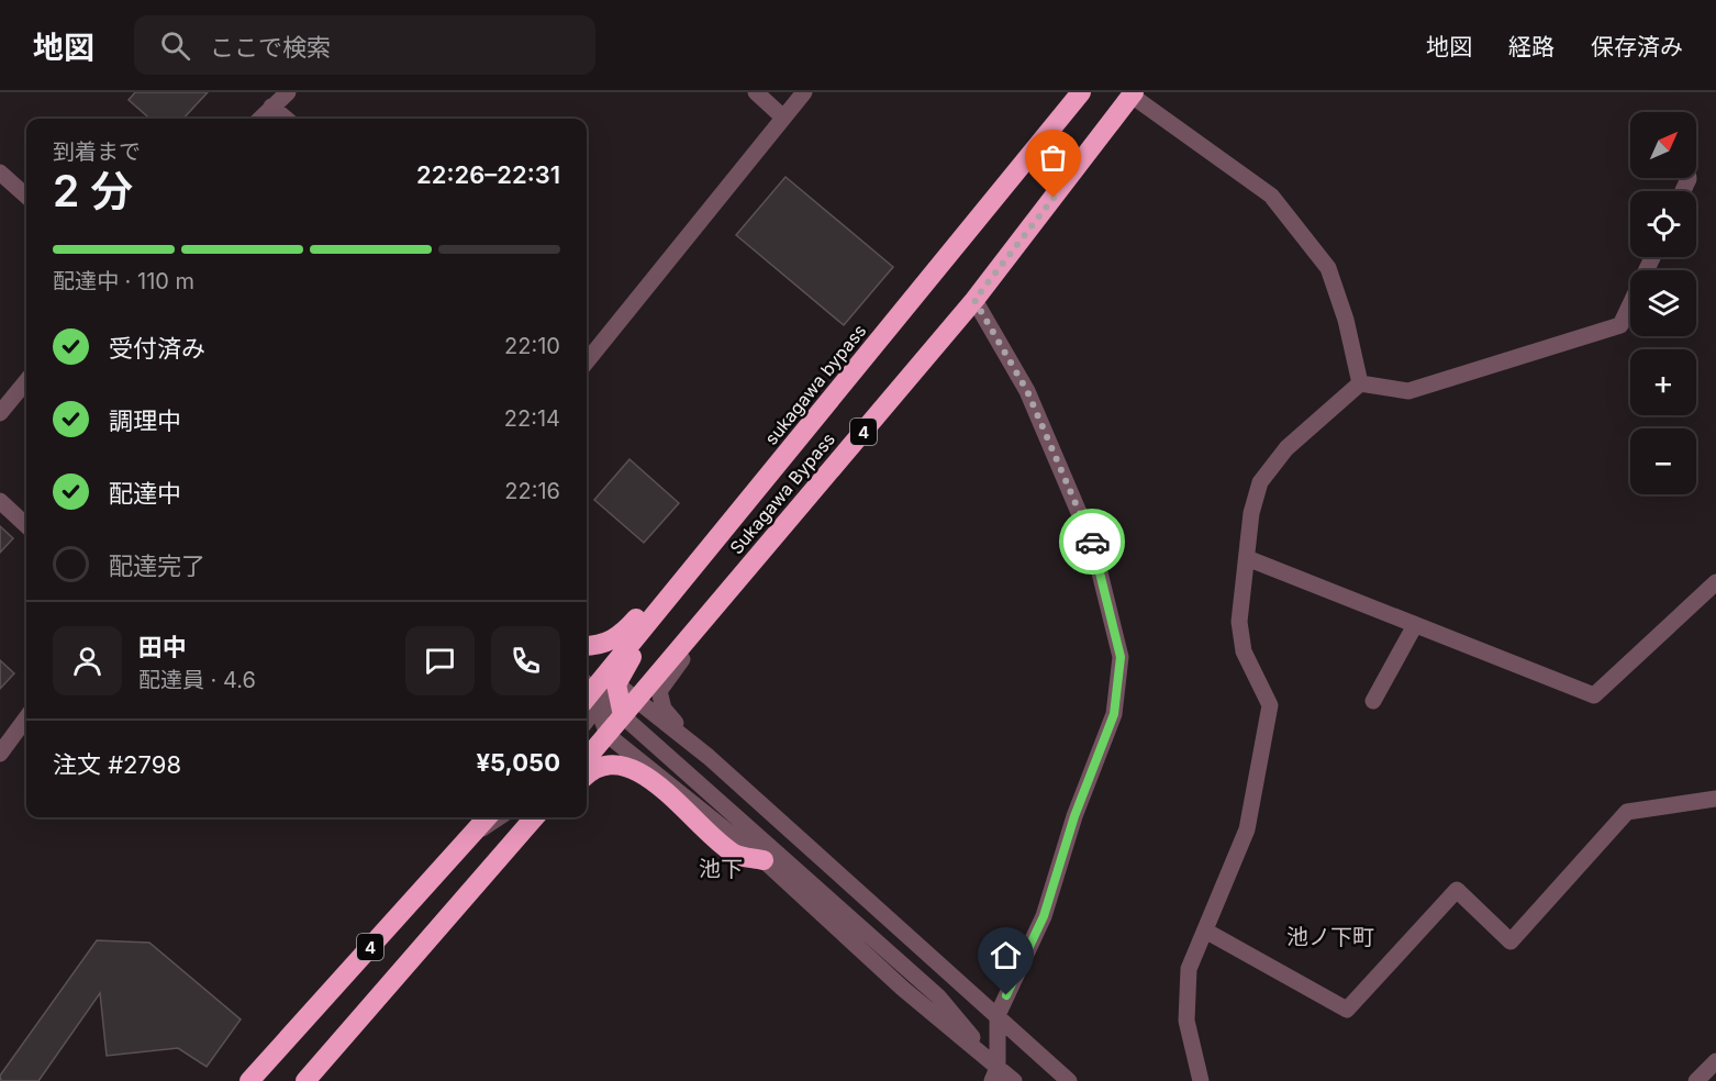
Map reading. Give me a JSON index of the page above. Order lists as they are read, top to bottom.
{
  "streets": {
    "highway": ["sukagawa bypass", "4", "Sukagawa Bypass"]
  },
  "districts": ["池下", "池ノ下町"],
  "north": "top right",
  "page": {
    "header": "地図",
    "search": "ここで検索",
    "nav": ["地図", "経路", "保存済み"],
    "map_buttons": ["+", "−"],
    "heading": ["2 分", "到着まで", "22:26–22:31"],
    "panel": [
      "田中",
      "配達員 · 4.6",
      "注文 #2798",
      "¥5,050"
    ],
    "bar": "配達中 · 110 m",
    "list": [
      ["受付済み", "22:10"],
      ["調理中", "22:14"],
      ["配達中", "22:16"],
      "配達完了"
    ]
  }
}
